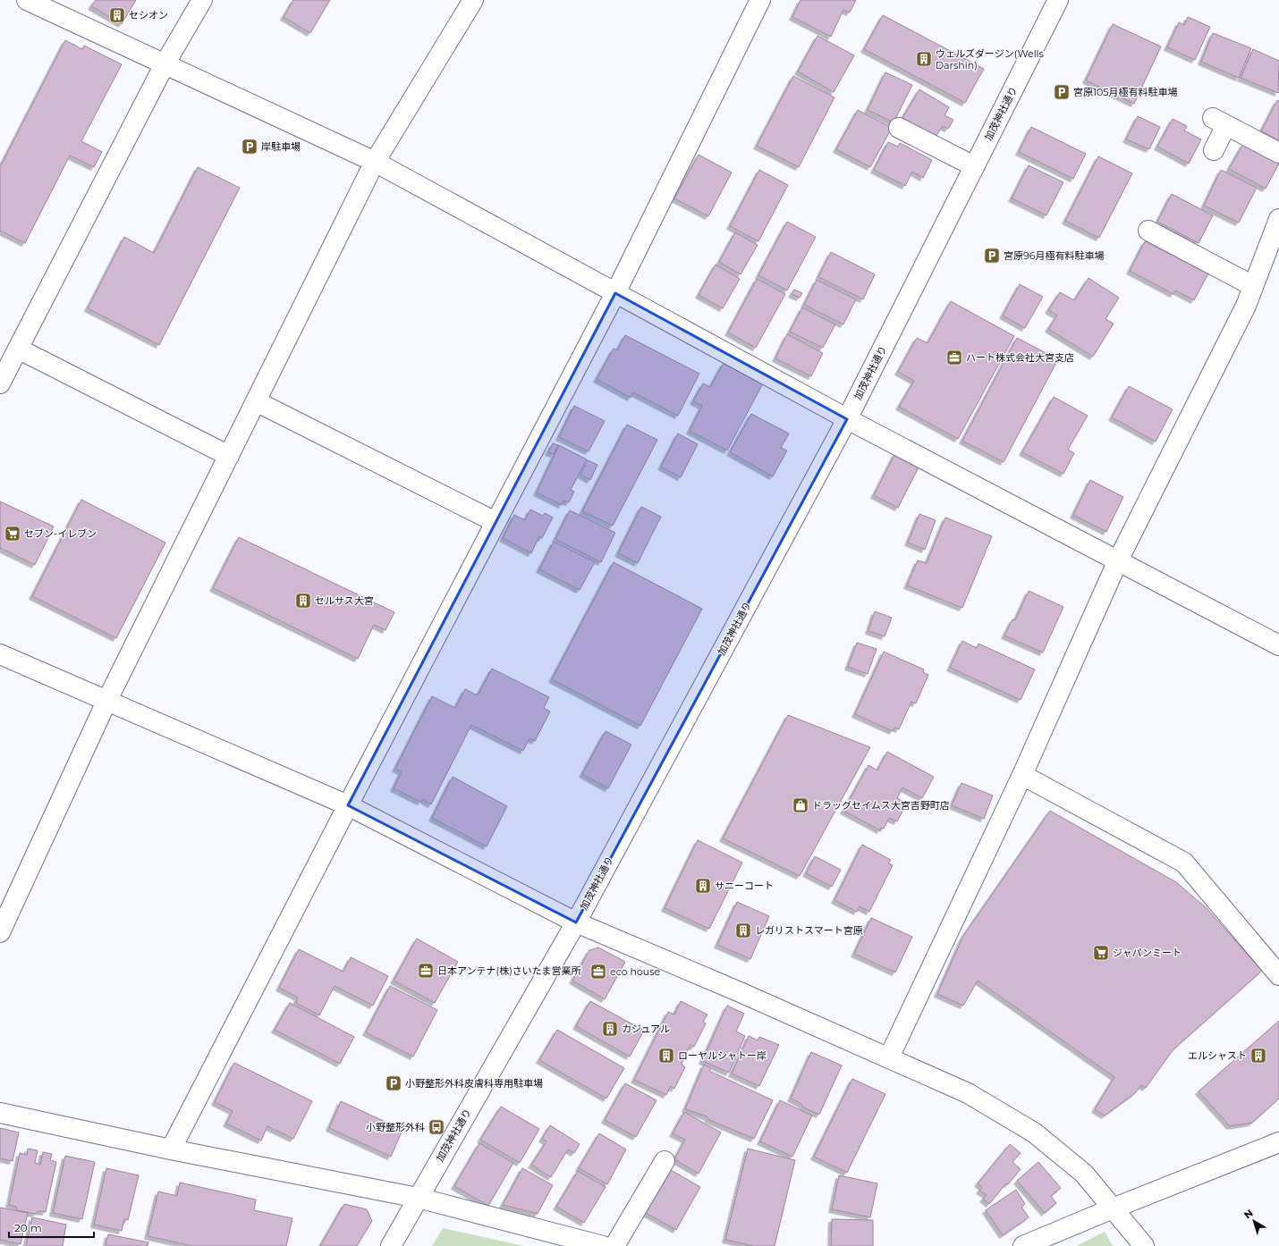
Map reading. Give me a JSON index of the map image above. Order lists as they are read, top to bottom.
{
  "streets": {
    "street": ["加茂神社通り"]
  },
  "places": {
    "building": [
      "セシオン",
      "ウェルズダージン(Wells Darshin)",
      "セルサス大宮",
      "サニーコート",
      "レガリストスマート宮原",
      "カジュアル",
      "ローヤルシャトー岸",
      "エルシャスト"
    ],
    "parking": [
      "宮原105月極有料駐車場",
      "岸駐車場",
      "宮原96月極有料駐車場",
      "小野整形外科皮膚科専用駐車場"
    ],
    "office": ["ハート株式会社大宮支店", "日本アンテナ(株)さいたま営業所", "eco house"],
    "supermarket": ["セブン-イレブン", "ジャパンミート"],
    "shop": ["ドラッグセイムス大宮吉野町店"],
    "bus stop": ["小野整形外科"]
  },
  "scale_bar": "20 m",
  "north": "top left"
}
